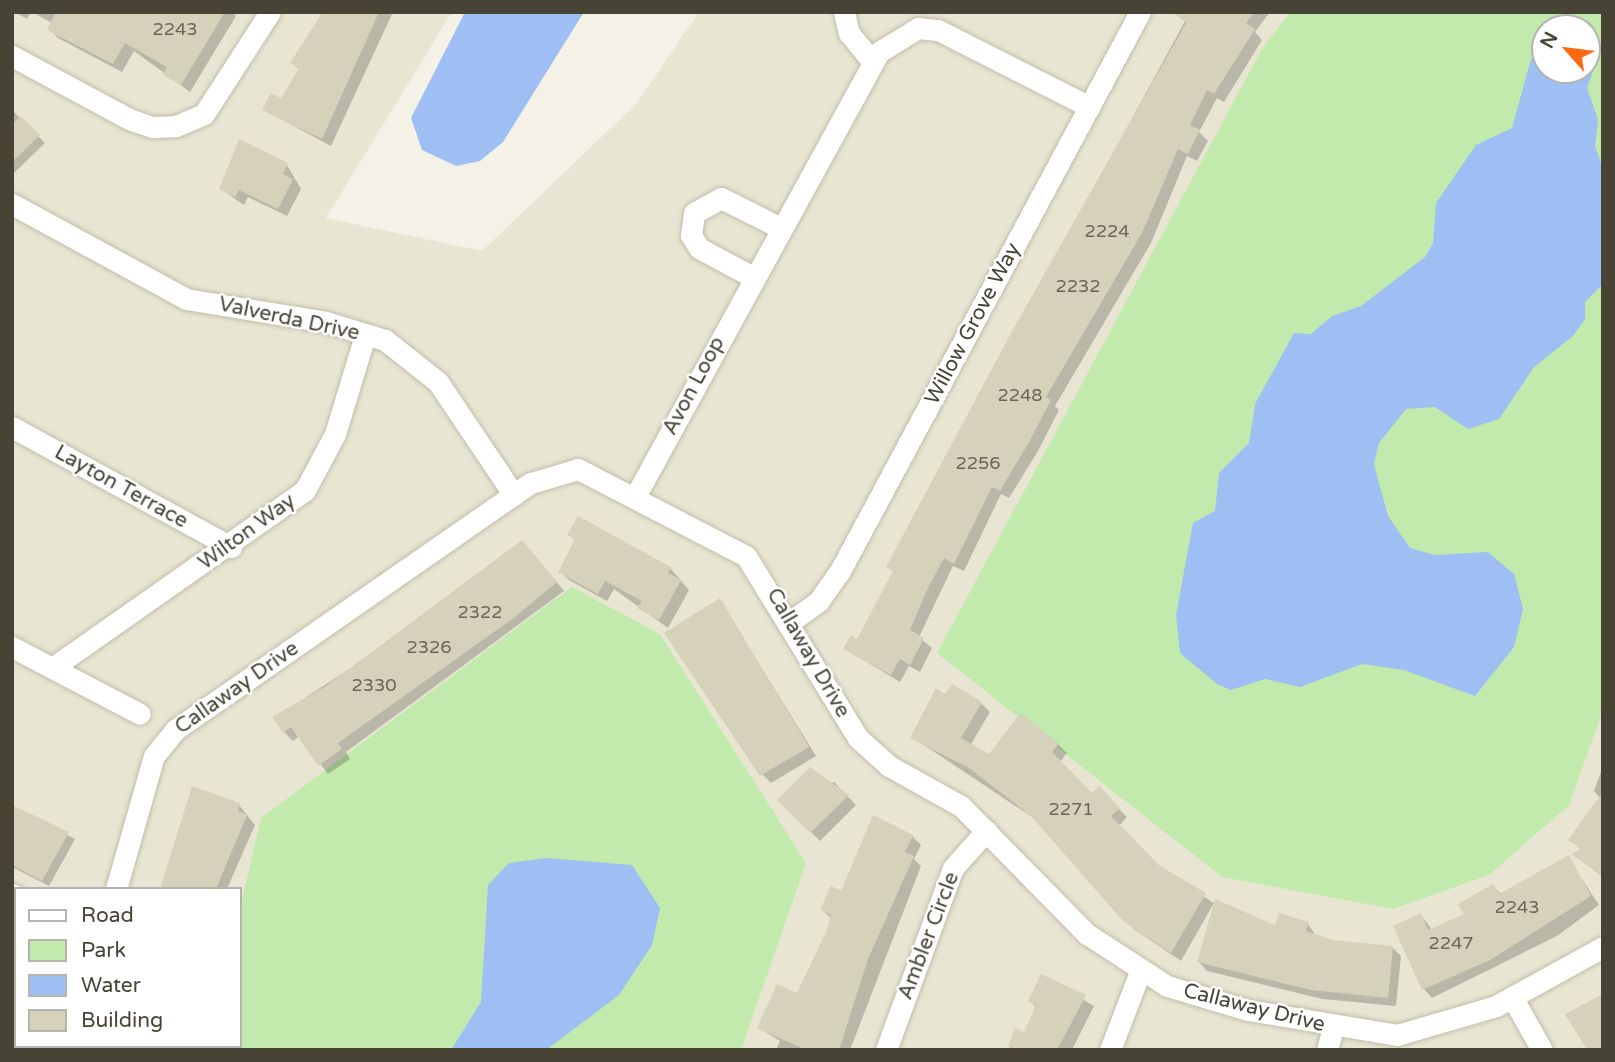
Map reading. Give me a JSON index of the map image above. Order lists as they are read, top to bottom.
{
  "streets": {
    "street": [
      "Valverda Drive",
      "Willow Grove Way",
      "Avon Loop",
      "Layton Terrace",
      "Wilton Way",
      "Callaway Drive",
      "Ambler Circle"
    ]
  },
  "crossings": [
    ["Valverda Drive", "Wilton Way"],
    ["Valverda Drive", "Callaway Drive"],
    ["Willow Grove Way", "Avon Loop"],
    ["Willow Grove Way", "Callaway Drive"],
    ["Avon Loop", "Callaway Drive"],
    ["Layton Terrace", "Wilton Way"],
    ["Callaway Drive", "Ambler Circle"]
  ],
  "house_numbers": [
    "2243",
    "2224",
    "2232",
    "2248",
    "2256",
    "2322",
    "2326",
    "2330",
    "2271",
    "2243",
    "2247"
  ],
  "legend": [
    "Road",
    "Park",
    "Water",
    "Building"
  ],
  "north": "top left"
}
